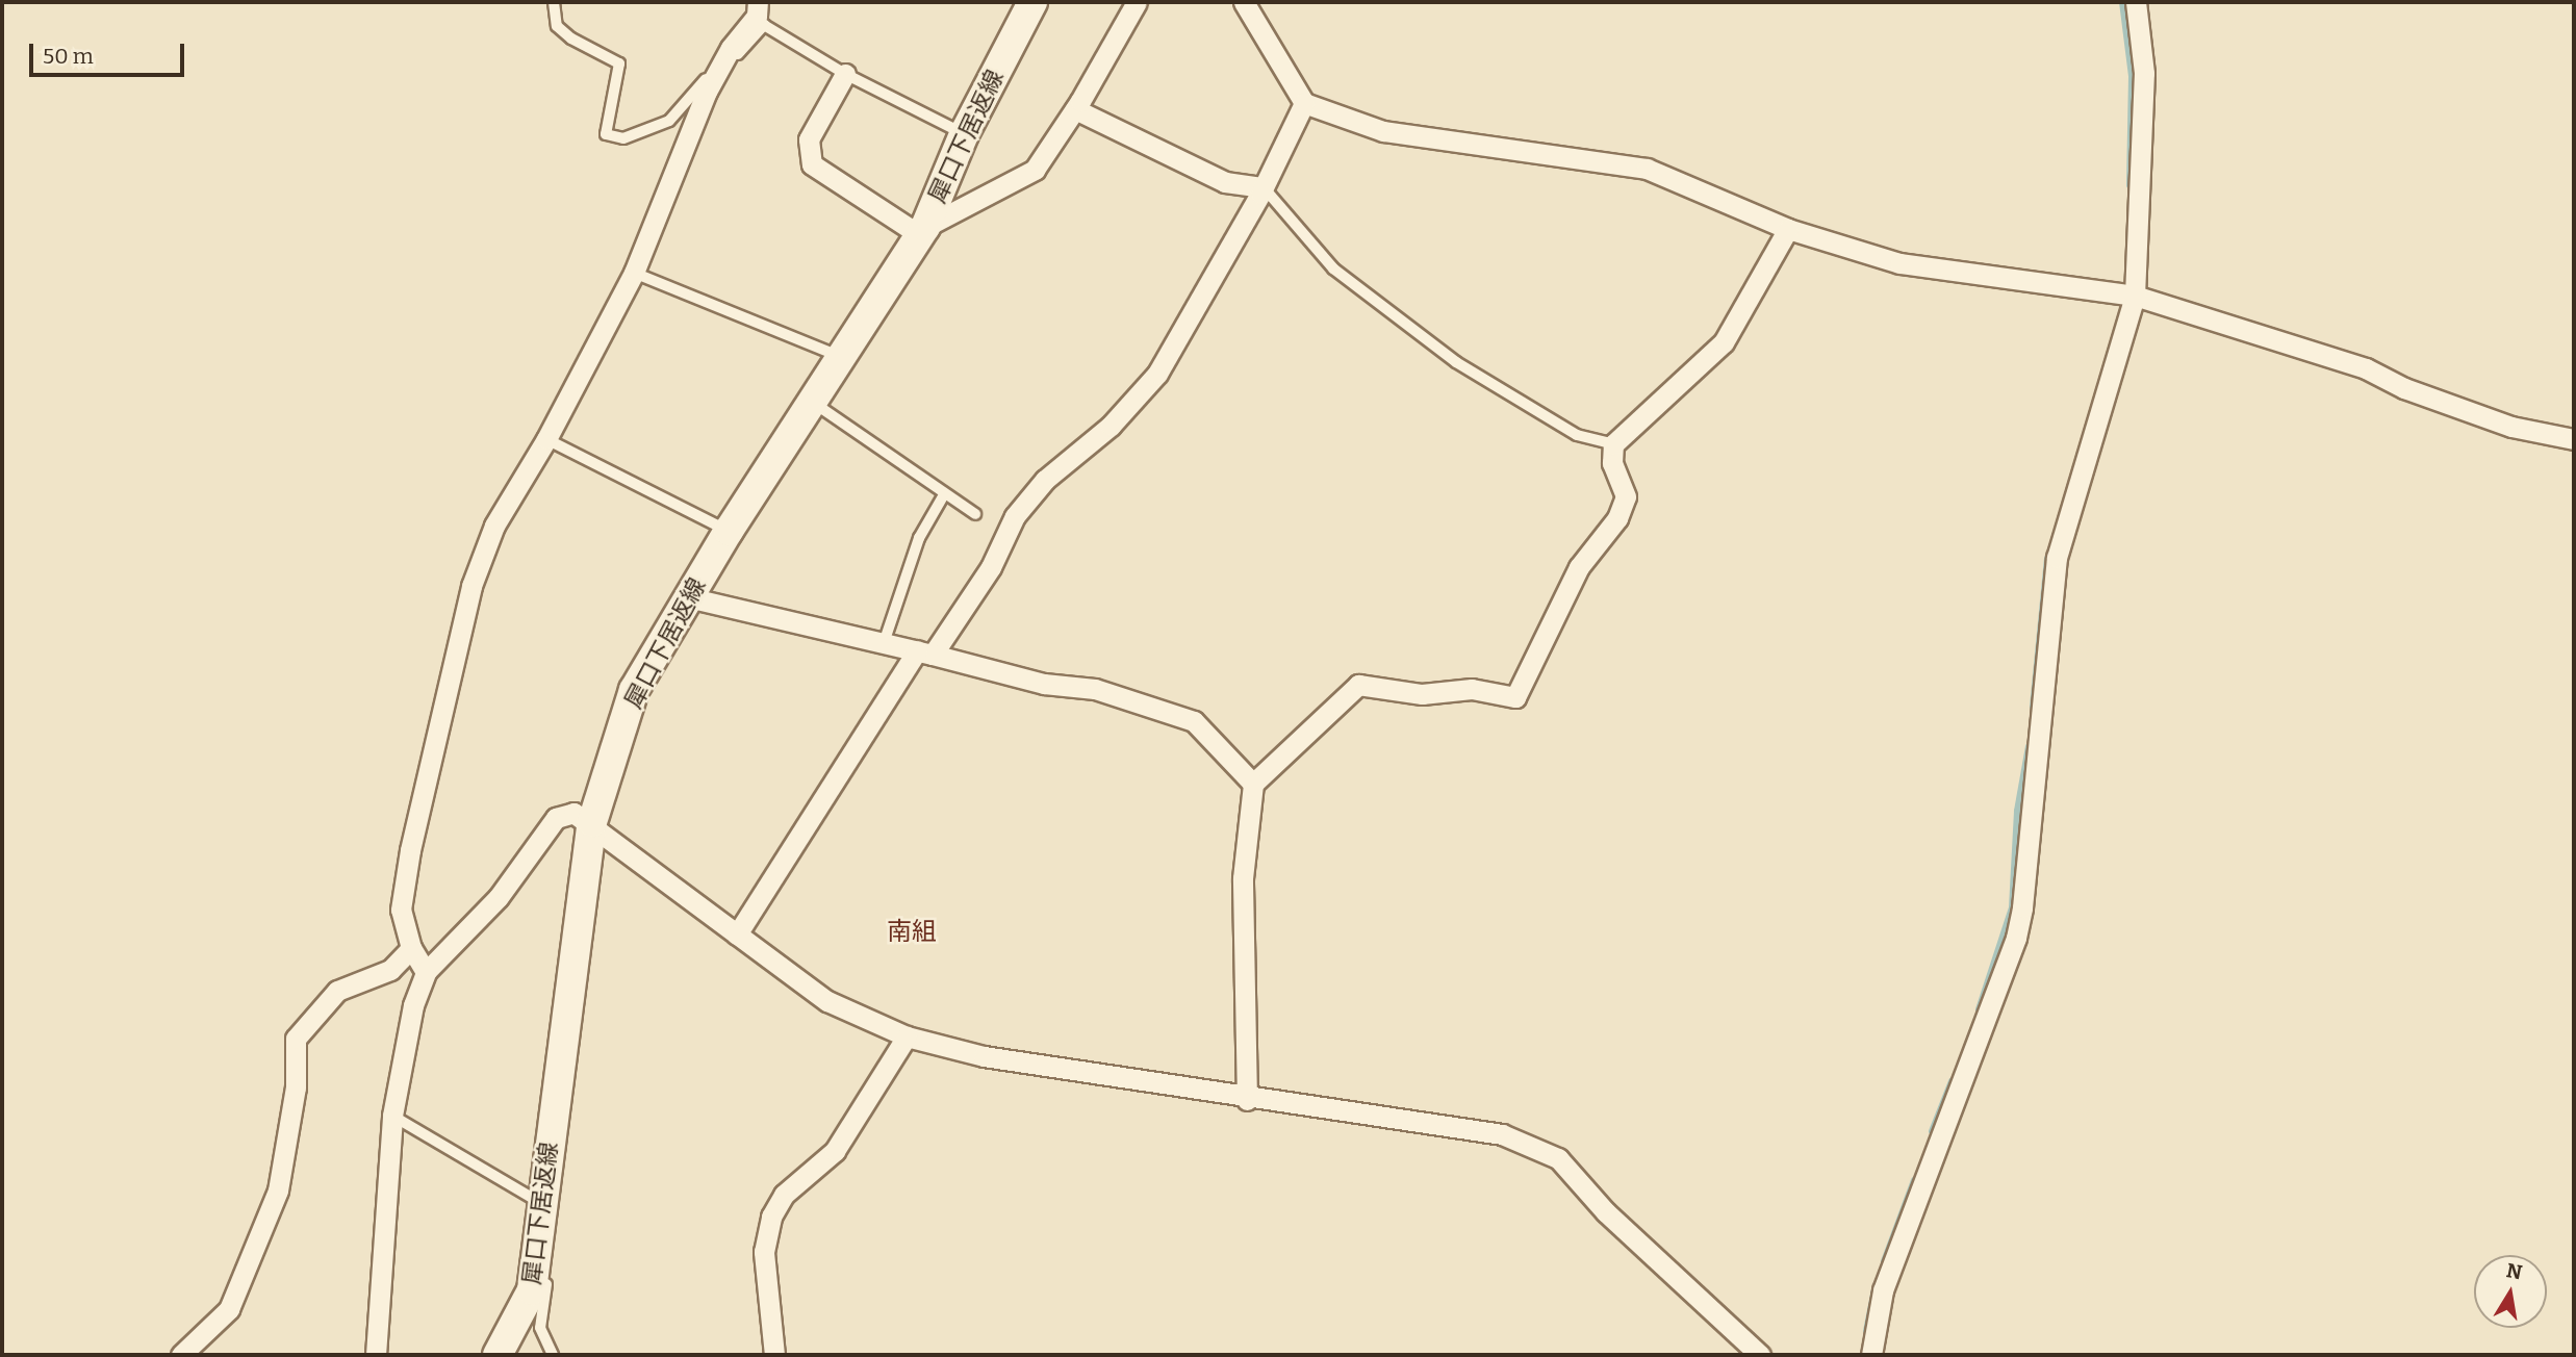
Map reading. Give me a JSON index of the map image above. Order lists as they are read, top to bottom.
{
  "streets": {
    "main road": ["犀口下居返線"]
  },
  "districts": ["南組"],
  "scale_bar": "50 m",
  "north": "top"
}
